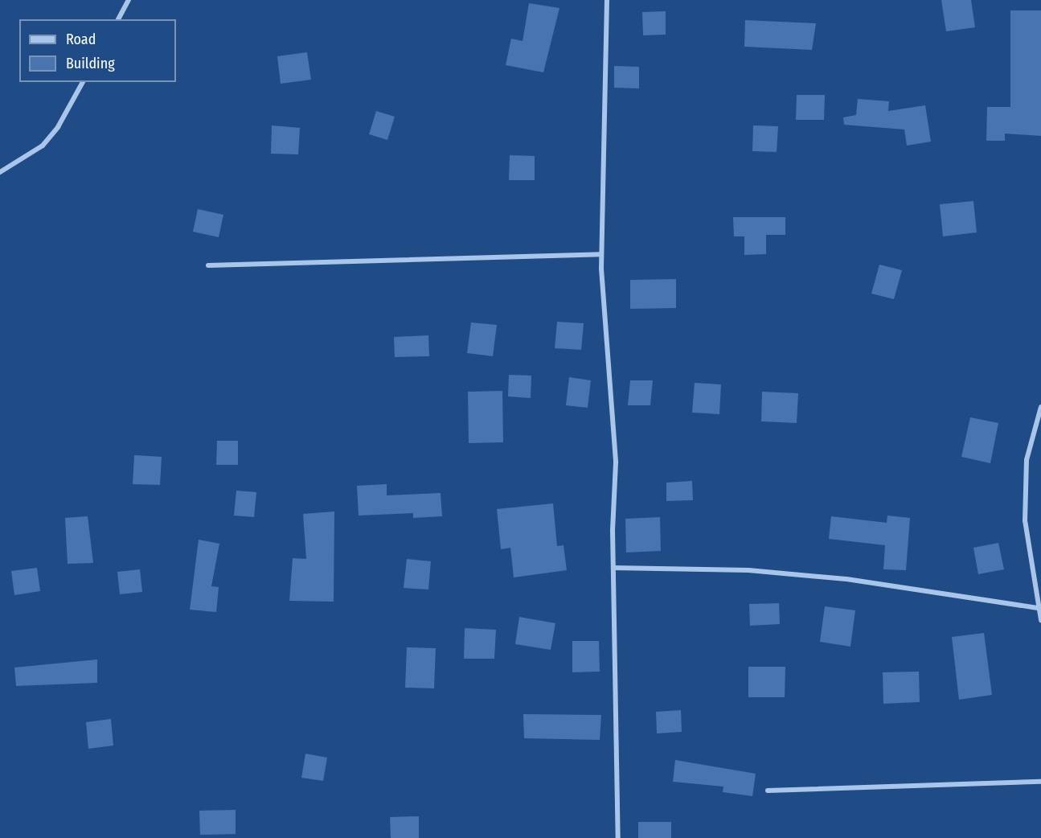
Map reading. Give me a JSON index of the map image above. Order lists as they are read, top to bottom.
{
  "legend": ["Road", "Building"]
}
